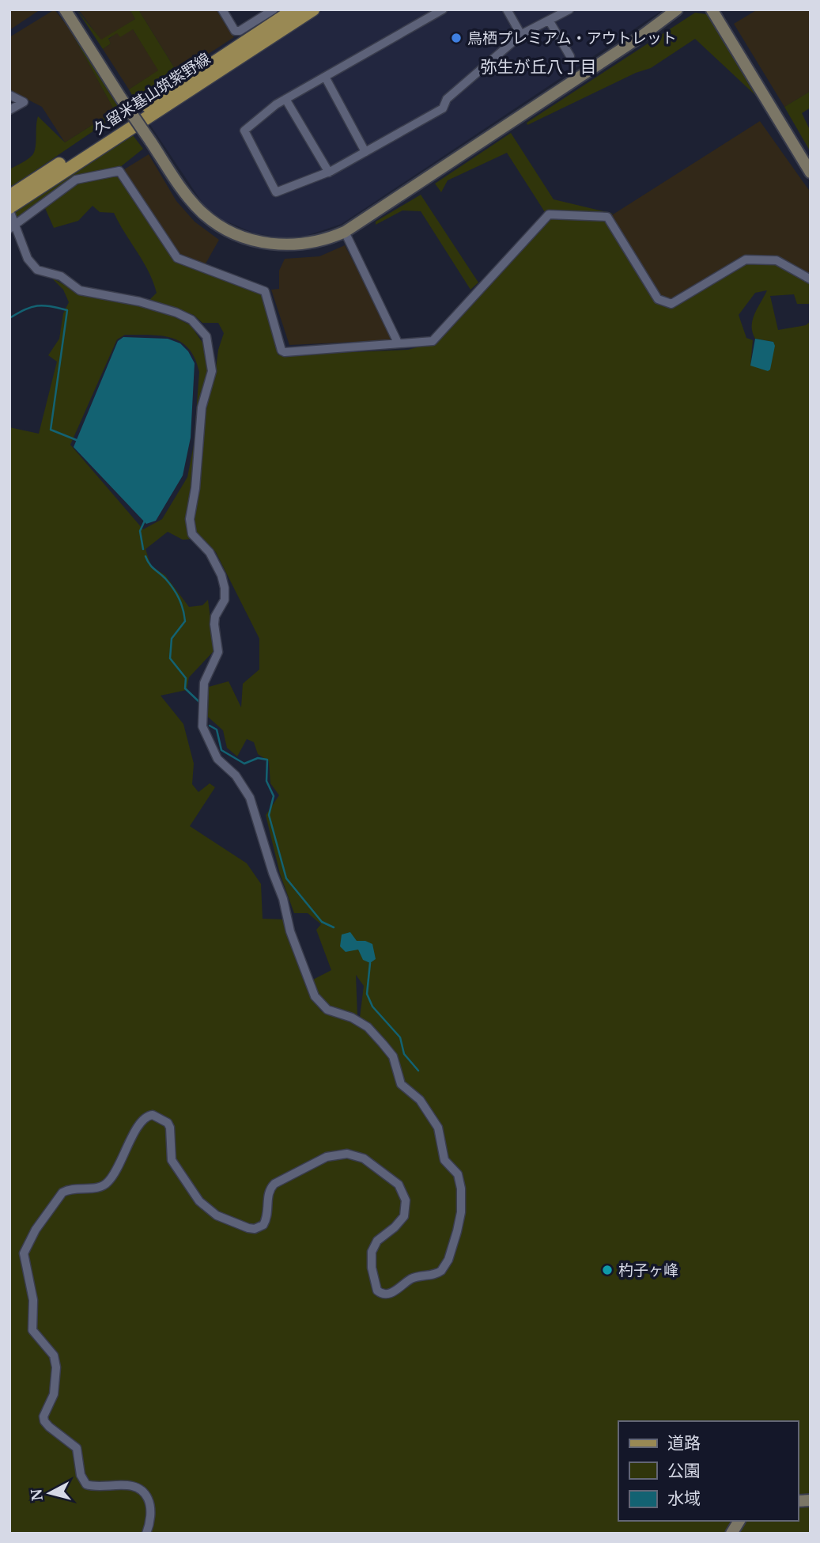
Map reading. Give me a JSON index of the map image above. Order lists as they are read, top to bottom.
{
  "streets": {
    "main road": ["久留米基山筑紫野線"]
  },
  "districts": ["弥生が丘八丁目"],
  "places": ["鳥栖プレミアム・アウトレット", "杓子ヶ峰"],
  "legend": ["道路", "公園", "水域"],
  "north": "left"
}
